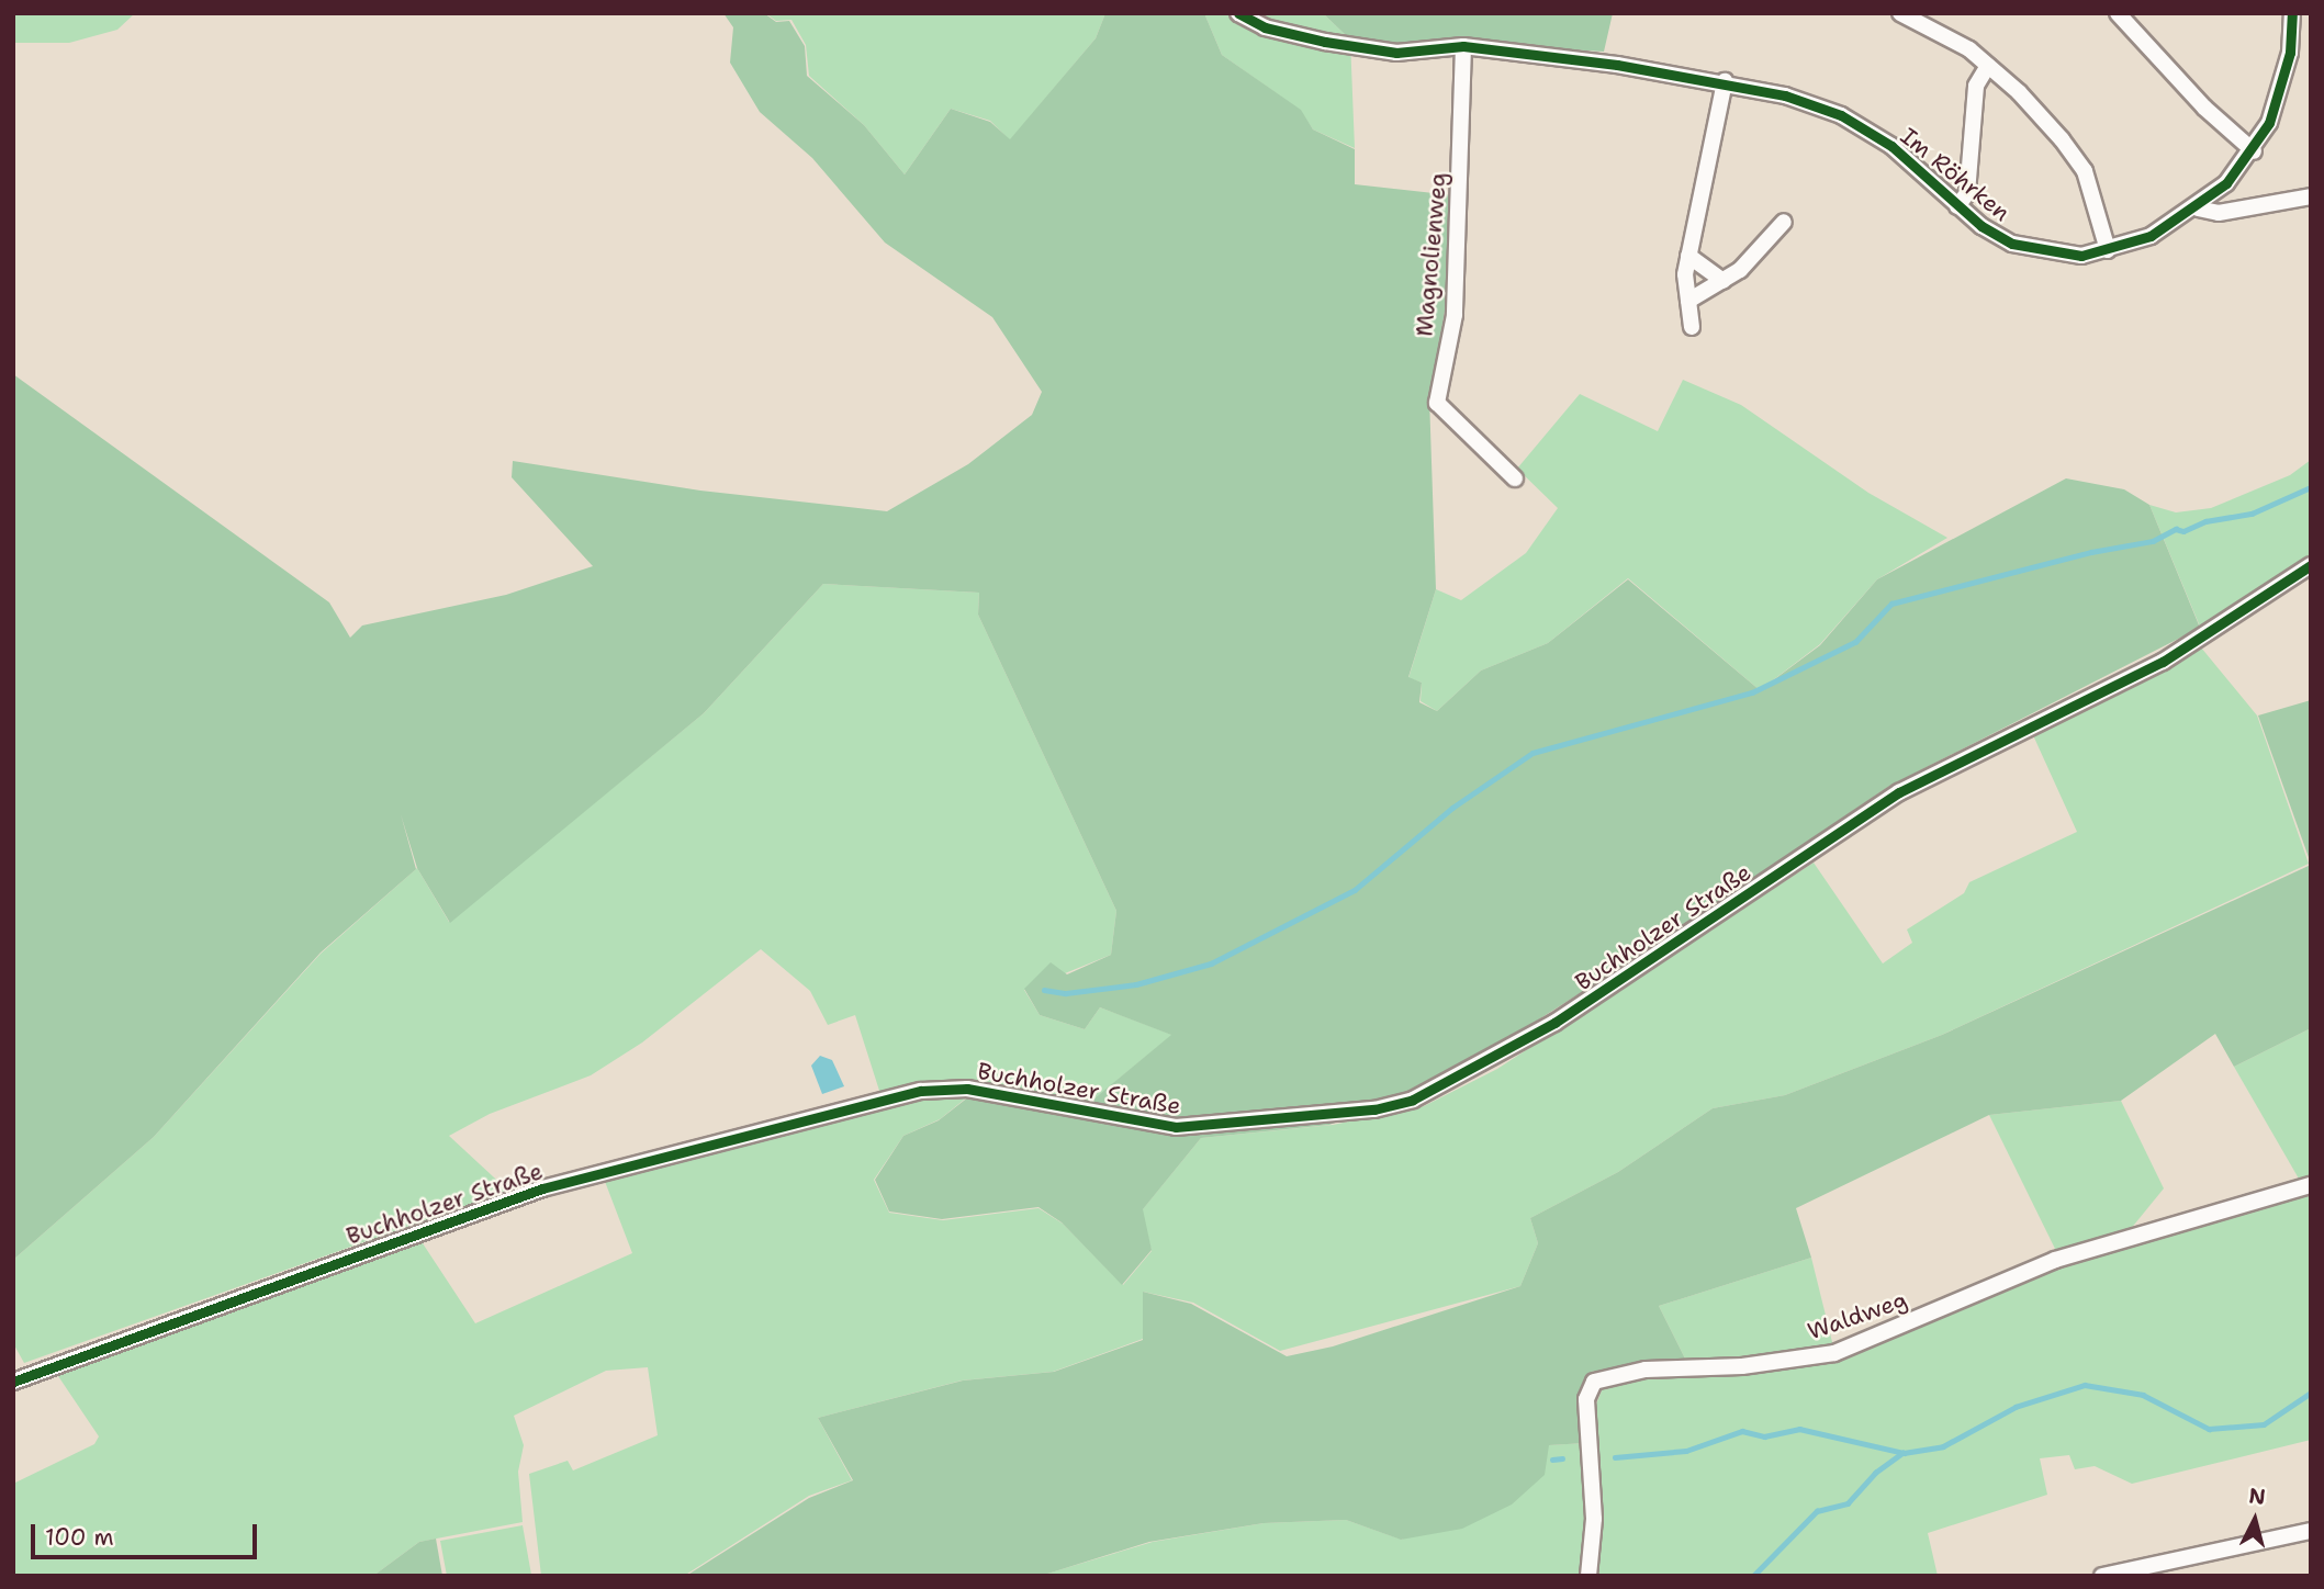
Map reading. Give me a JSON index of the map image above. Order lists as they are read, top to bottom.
{
  "streets": {
    "street": [
      "Im Röhrken",
      "Magnolienweg",
      "Buchholzer Straße",
      "Waldweg"
    ]
  },
  "crossings": [
    ["Im Röhrken", "Magnolienweg"]
  ],
  "scale_bar": "100 m",
  "north": "top"
}
